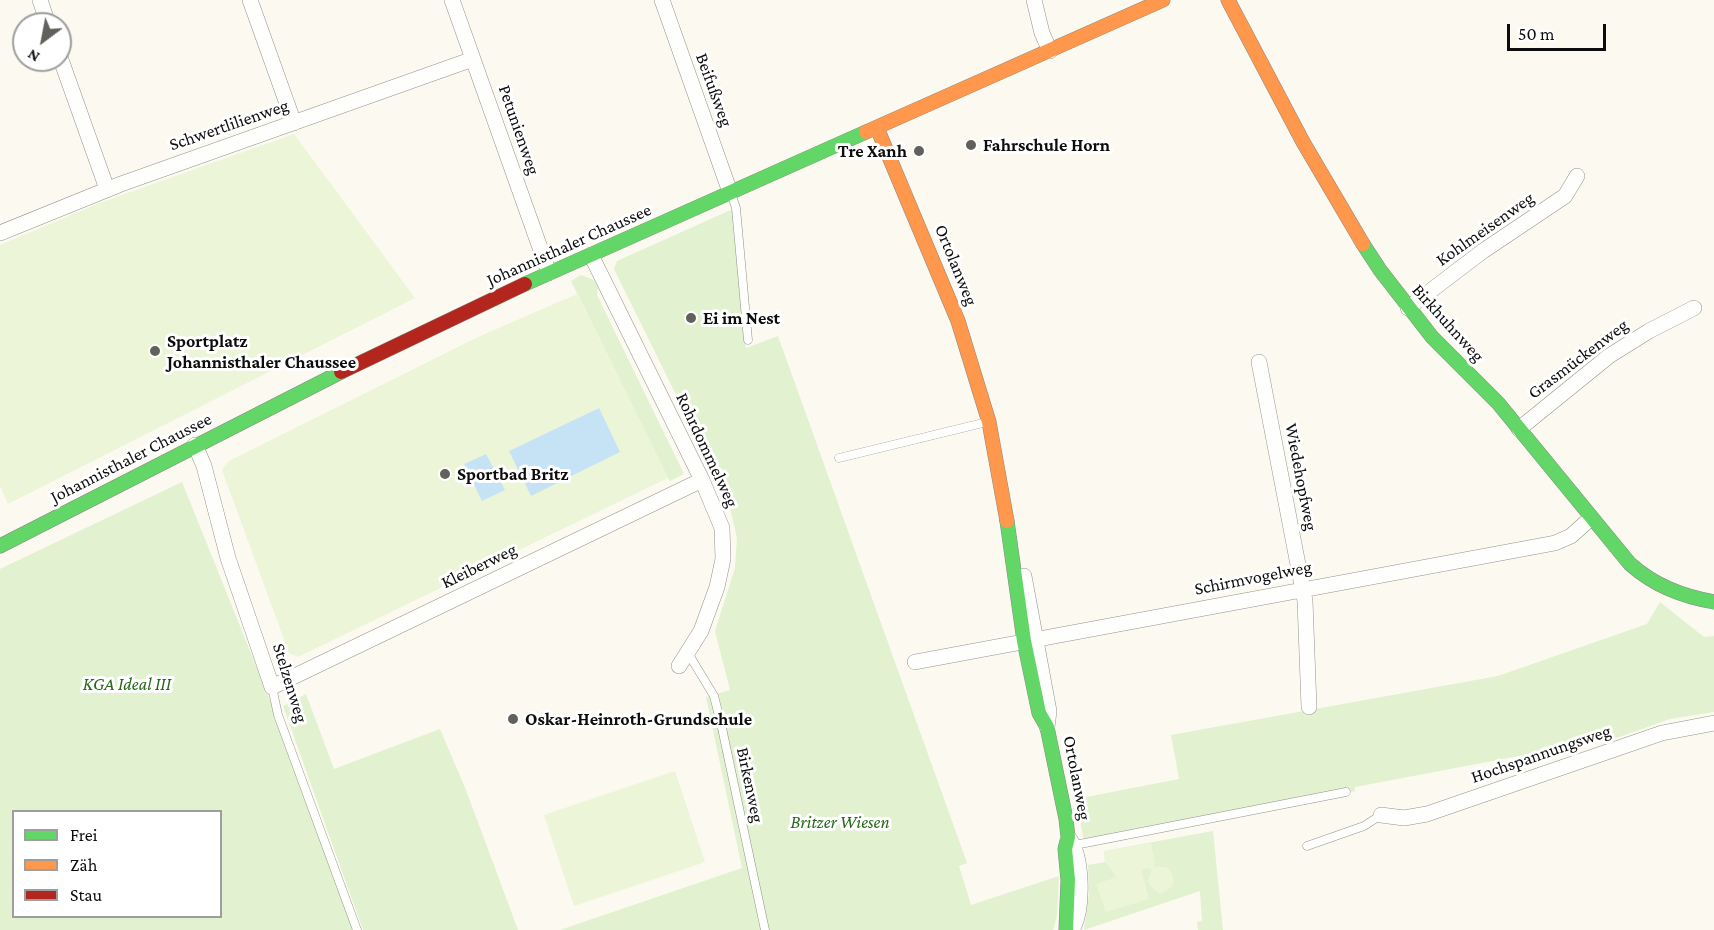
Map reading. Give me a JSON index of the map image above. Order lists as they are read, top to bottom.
{
  "streets": {
    "street": [
      "Beifußweg",
      "Schwertlilienweg",
      "Petunienweg",
      "Kohlmeisenweg",
      "Johannisthaler Chaussee",
      "Ortolanweg",
      "Birkhuhnweg",
      "Grasmückenweg",
      "Rohrdommelweg",
      "Wiedehopfweg",
      "Kleiberweg",
      "Schirmvogelweg",
      "Stelzenweg",
      "Hochspannungsweg"
    ],
    "lane": ["Birkenweg"]
  },
  "crossings": [
    ["Beifußweg", "Johannisthaler Chaussee"],
    ["Schwertlilienweg", "Petunienweg"],
    ["Petunienweg", "Johannisthaler Chaussee"],
    ["Kohlmeisenweg", "Birkhuhnweg"],
    ["Johannisthaler Chaussee", "Ortolanweg"],
    ["Johannisthaler Chaussee", "Rohrdommelweg"],
    ["Johannisthaler Chaussee", "Stelzenweg"],
    ["Ortolanweg", "Schirmvogelweg"],
    ["Birkhuhnweg", "Grasmückenweg"],
    ["Birkhuhnweg", "Schirmvogelweg"],
    ["Rohrdommelweg", "Kleiberweg"],
    ["Rohrdommelweg", "Birkenweg"],
    ["Wiedehopfweg", "Schirmvogelweg"],
    ["Kleiberweg", "Stelzenweg"]
  ],
  "parks": ["KGA Ideal III", "Britzer Wiesen"],
  "places": [
    "Fahrschule Horn",
    "Tre Xanh",
    "Ei im Nest",
    "Sportplatz Johannisthaler Chaussee",
    "Sportbad Britz",
    "Oskar-Heinroth-Grundschule"
  ],
  "legend": ["Frei", "Zäh", "Stau"],
  "scale_bar": "50 m",
  "north": "bottom left"
}
